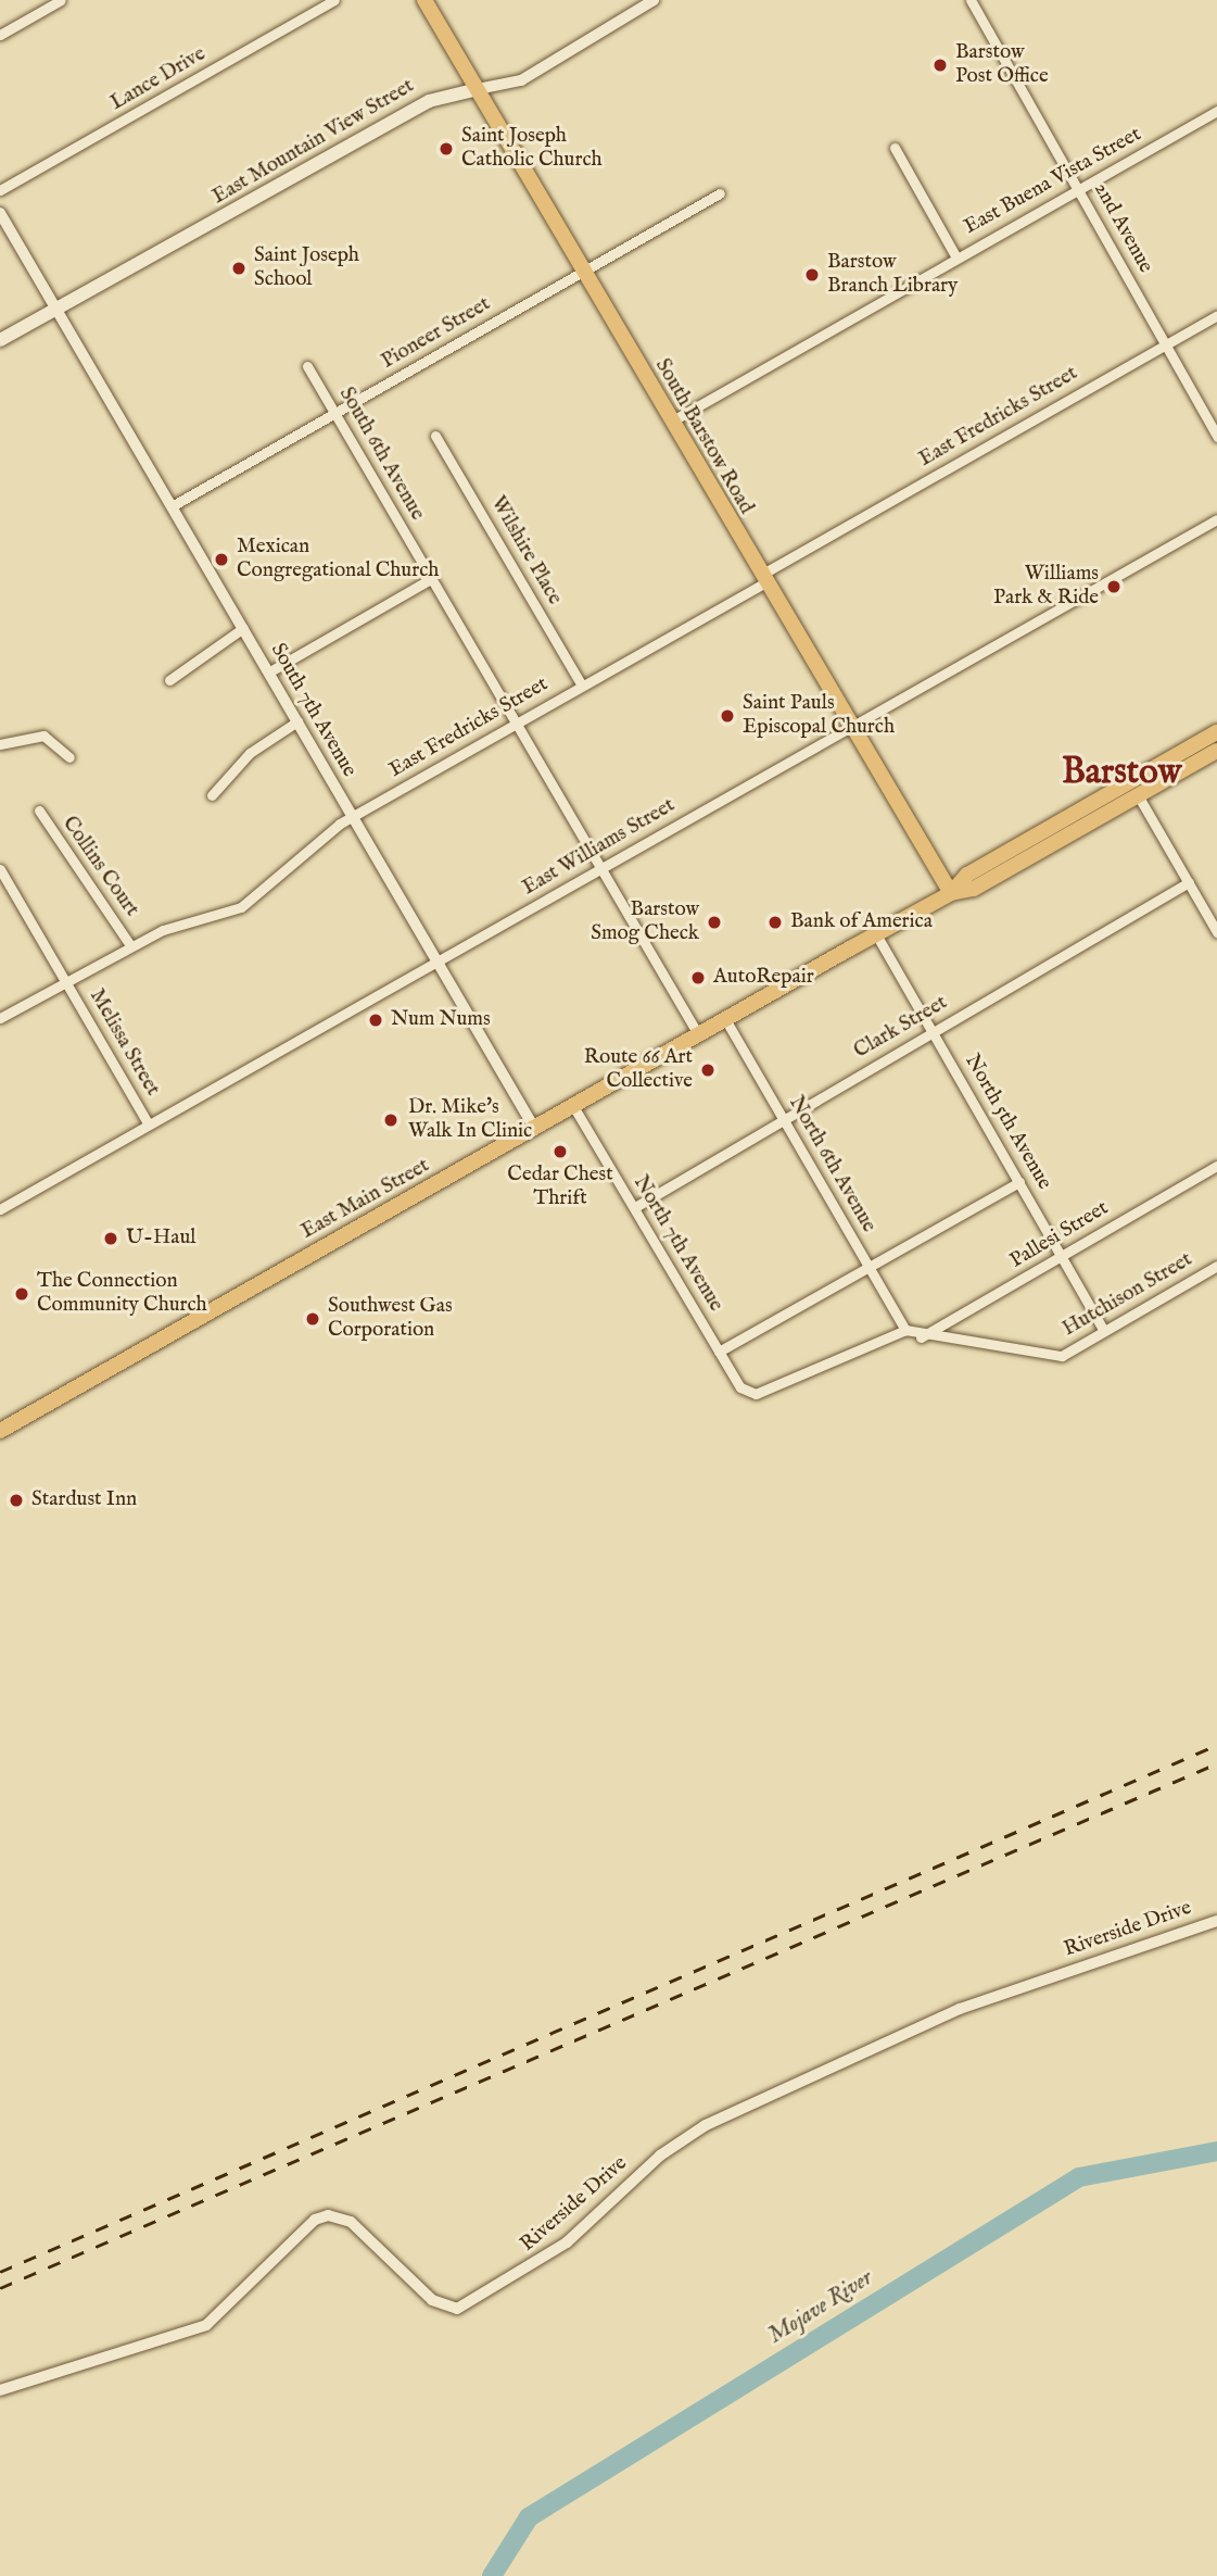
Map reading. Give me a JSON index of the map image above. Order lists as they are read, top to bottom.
{
  "streets": {
    "main road": ["East Mountain View Street", "South Barstow Road", "East Main Street"],
    "street": [
      "Lance Drive",
      "East Buena Vista Street",
      "2nd Avenue",
      "Pioneer Street",
      "East Fredricks Street",
      "South 6th Avenue",
      "Wilshire Place",
      "South 7th Avenue",
      "East Williams Street",
      "Collins Court",
      "Clark Street",
      "Melissa Street",
      "North 5th Avenue",
      "North 6th Avenue",
      "Pallesi Street",
      "North 7th Avenue",
      "Hutchison Street",
      "Riverside Drive"
    ]
  },
  "crossings": [
    ["East Mountain View Street", "South Barstow Road"],
    ["East Mountain View Street", "South 7th Avenue"],
    ["East Buena Vista Street", "2nd Avenue"],
    ["East Buena Vista Street", "South Barstow Road"],
    ["2nd Avenue", "East Fredricks Street"],
    ["Pioneer Street", "South Barstow Road"],
    ["Pioneer Street", "South 6th Avenue"],
    ["Pioneer Street", "South 7th Avenue"],
    ["East Fredricks Street", "South Barstow Road"],
    ["East Fredricks Street", "South 6th Avenue"],
    ["East Fredricks Street", "Wilshire Place"],
    ["East Fredricks Street", "South 7th Avenue"],
    ["East Fredricks Street", "Collins Court"],
    ["East Fredricks Street", "Melissa Street"],
    ["South Barstow Road", "East Williams Street"],
    ["South Barstow Road", "East Main Street"],
    ["South 6th Avenue", "East Williams Street"],
    ["South 6th Avenue", "East Main Street"],
    ["South 7th Avenue", "East Williams Street"],
    ["South 7th Avenue", "East Main Street"],
    ["East Williams Street", "Melissa Street"],
    ["Clark Street", "North 5th Avenue"],
    ["Clark Street", "North 6th Avenue"],
    ["Clark Street", "North 7th Avenue"],
    ["North 5th Avenue", "East Main Street"],
    ["North 5th Avenue", "Pallesi Street"],
    ["North 5th Avenue", "Hutchison Street"],
    ["North 6th Avenue", "East Main Street"],
    ["North 6th Avenue", "North 7th Avenue"],
    ["North 6th Avenue", "Hutchison Street"],
    ["East Main Street", "North 7th Avenue"],
    ["Pallesi Street", "Hutchison Street"],
    ["North 7th Avenue", "Hutchison Street"]
  ],
  "districts": ["Barstow"],
  "water": ["Mojave River"],
  "places": [
    "Barstow Post Office",
    "Saint Joseph Catholic Church",
    "Saint Joseph School",
    "Barstow Branch Library",
    "Mexican Congregational Church",
    "Williams Park & Ride",
    "Saint Pauls Episcopal Church",
    "Barstow Smog Check",
    "Bank of America",
    "AutoRepair",
    "Num Nums",
    "Route 66 Art Collective",
    "Dr. Mike's Walk In Clinic",
    "Cedar Chest Thrift",
    "U-Haul",
    "The Connection Community Church",
    "Southwest Gas Corporation",
    "Stardust Inn"
  ]
}
